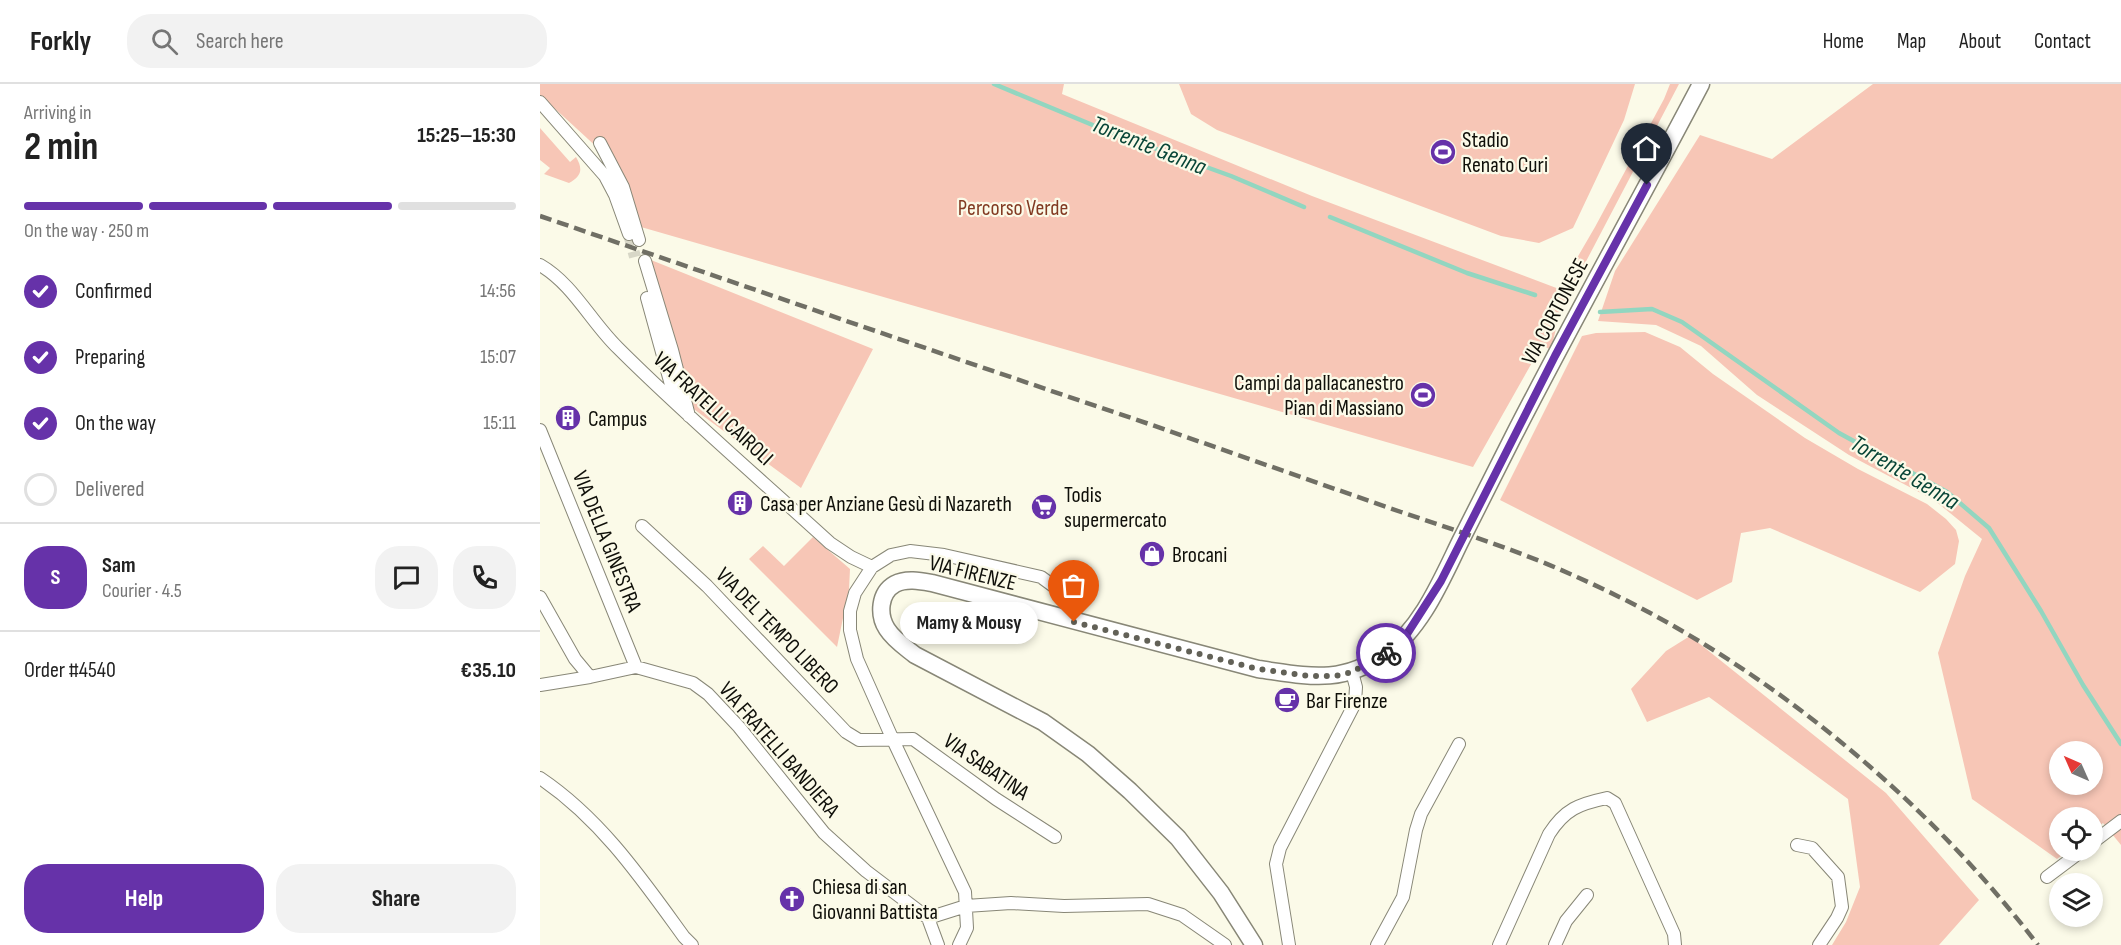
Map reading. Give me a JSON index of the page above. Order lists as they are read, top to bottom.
{
  "streets": {
    "main road": ["VIA CORTONESE", "VIA FIRENZE"],
    "street": [
      "VIA FRATELLI CAIROLI",
      "VIA DELLA GINESTRA",
      "VIA DEL TEMPO LIBERO",
      "VIA FRATELLI BANDIERA",
      "VIA SABATINA"
    ]
  },
  "crossings": [
    ["VIA CORTONESE", "VIA FIRENZE"],
    ["VIA FRATELLI CAIROLI", "VIA DEL TEMPO LIBERO"],
    ["VIA DELLA GINESTRA", "VIA FRATELLI BANDIERA"],
    ["VIA FIRENZE", "VIA DEL TEMPO LIBERO"],
    ["VIA DEL TEMPO LIBERO", "VIA SABATINA"]
  ],
  "water": ["Torrente Genna"],
  "parks": ["Percorso Verde"],
  "places": {
    "sports": ["Stadio Renato Curi", "Campi da pallacanestro Pian di Massiano"],
    "building": ["Campus", "Casa per Anziane Gesù di Nazareth"],
    "supermarket": ["Todis supermercato"],
    "shop": ["Brocani"],
    "other": ["Mamy & Mousy"],
    "cafe": ["Bar Firenze"],
    "church": ["Chiesa di san Giovanni Battista"]
  },
  "north": "top left",
  "page": {
    "header": "Forkly",
    "search": "Search here",
    "nav": [
      "Home",
      "Map",
      "About",
      "Contact"
    ],
    "heading": ["2 min", "Arriving in", "15:25–15:30"],
    "panel": [
      "Sam",
      "Courier · 4.5",
      "Order #4540",
      "€35.10"
    ],
    "bar": "On the way · 250 m",
    "list": [
      ["Confirmed", "14:56"],
      ["Preparing", "15:07"],
      ["On the way", "15:11"],
      "Delivered"
    ],
    "round": "S",
    "bubble": "Mamy & Mousy",
    "buttons": ["Help", "Share"]
  }
}
